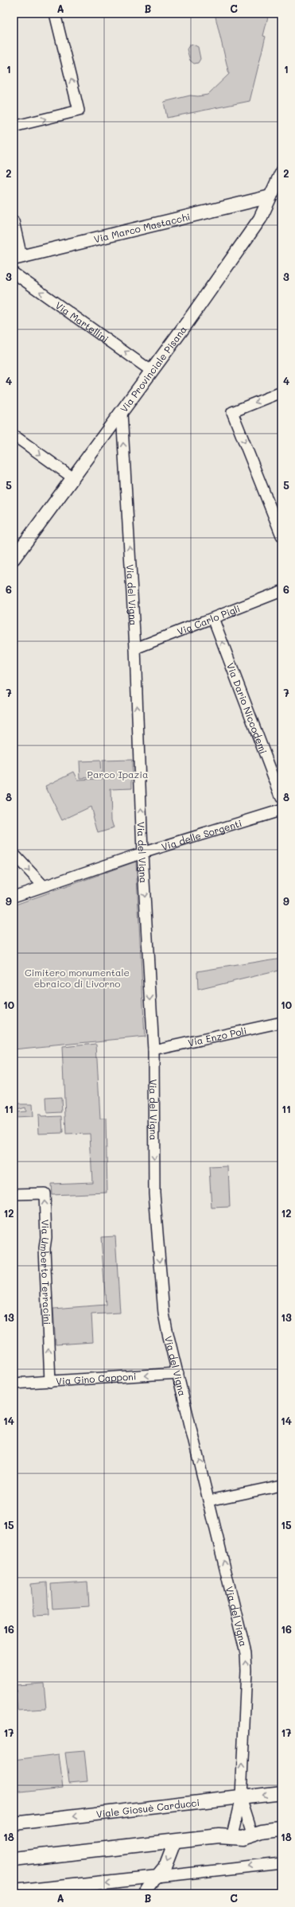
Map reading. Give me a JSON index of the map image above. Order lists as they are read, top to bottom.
{
  "streets": {
    "street": [
      "Via Marco Mastacchi",
      "Via Martellini",
      "Via Provinciale Pisana",
      "Via del Vigna",
      "Via Carlo Pigli",
      "Via Dario Niccodemi",
      "Via delle Sorgenti",
      "Via Enzo Poli",
      "Via Umberto Terracini",
      "Via Gino Capponi",
      "Viale Giosuè Carducci"
    ]
  },
  "crossings": [
    ["Via Marco Mastacchi", "Via Provinciale Pisana"],
    ["Via Martellini", "Via Provinciale Pisana"],
    ["Via Provinciale Pisana", "Via del Vigna"],
    ["Via del Vigna", "Via Carlo Pigli"],
    ["Via del Vigna", "Via delle Sorgenti"],
    ["Via del Vigna", "Via Enzo Poli"],
    ["Via del Vigna", "Via Gino Capponi"],
    ["Via del Vigna", "Viale Giosuè Carducci"],
    ["Via Carlo Pigli", "Via Dario Niccodemi"],
    ["Via Umberto Terracini", "Via Gino Capponi"]
  ],
  "one_way": [
    "Via Martellini",
    "Via Dario Niccodemi",
    "Via Umberto Terracini",
    "Via Gino Capponi"
  ],
  "parks": ["Parco Ipazia", "Cimitero monumentale ebraico di Livorno"],
  "grid": {
    "columns": ["A", "B", "C"],
    "rows": [
      "1",
      "2",
      "3",
      "4",
      "5",
      "6",
      "7",
      "8",
      "9",
      "10",
      "11",
      "12",
      "13",
      "14",
      "15",
      "16",
      "17",
      "18"
    ]
  }
}
